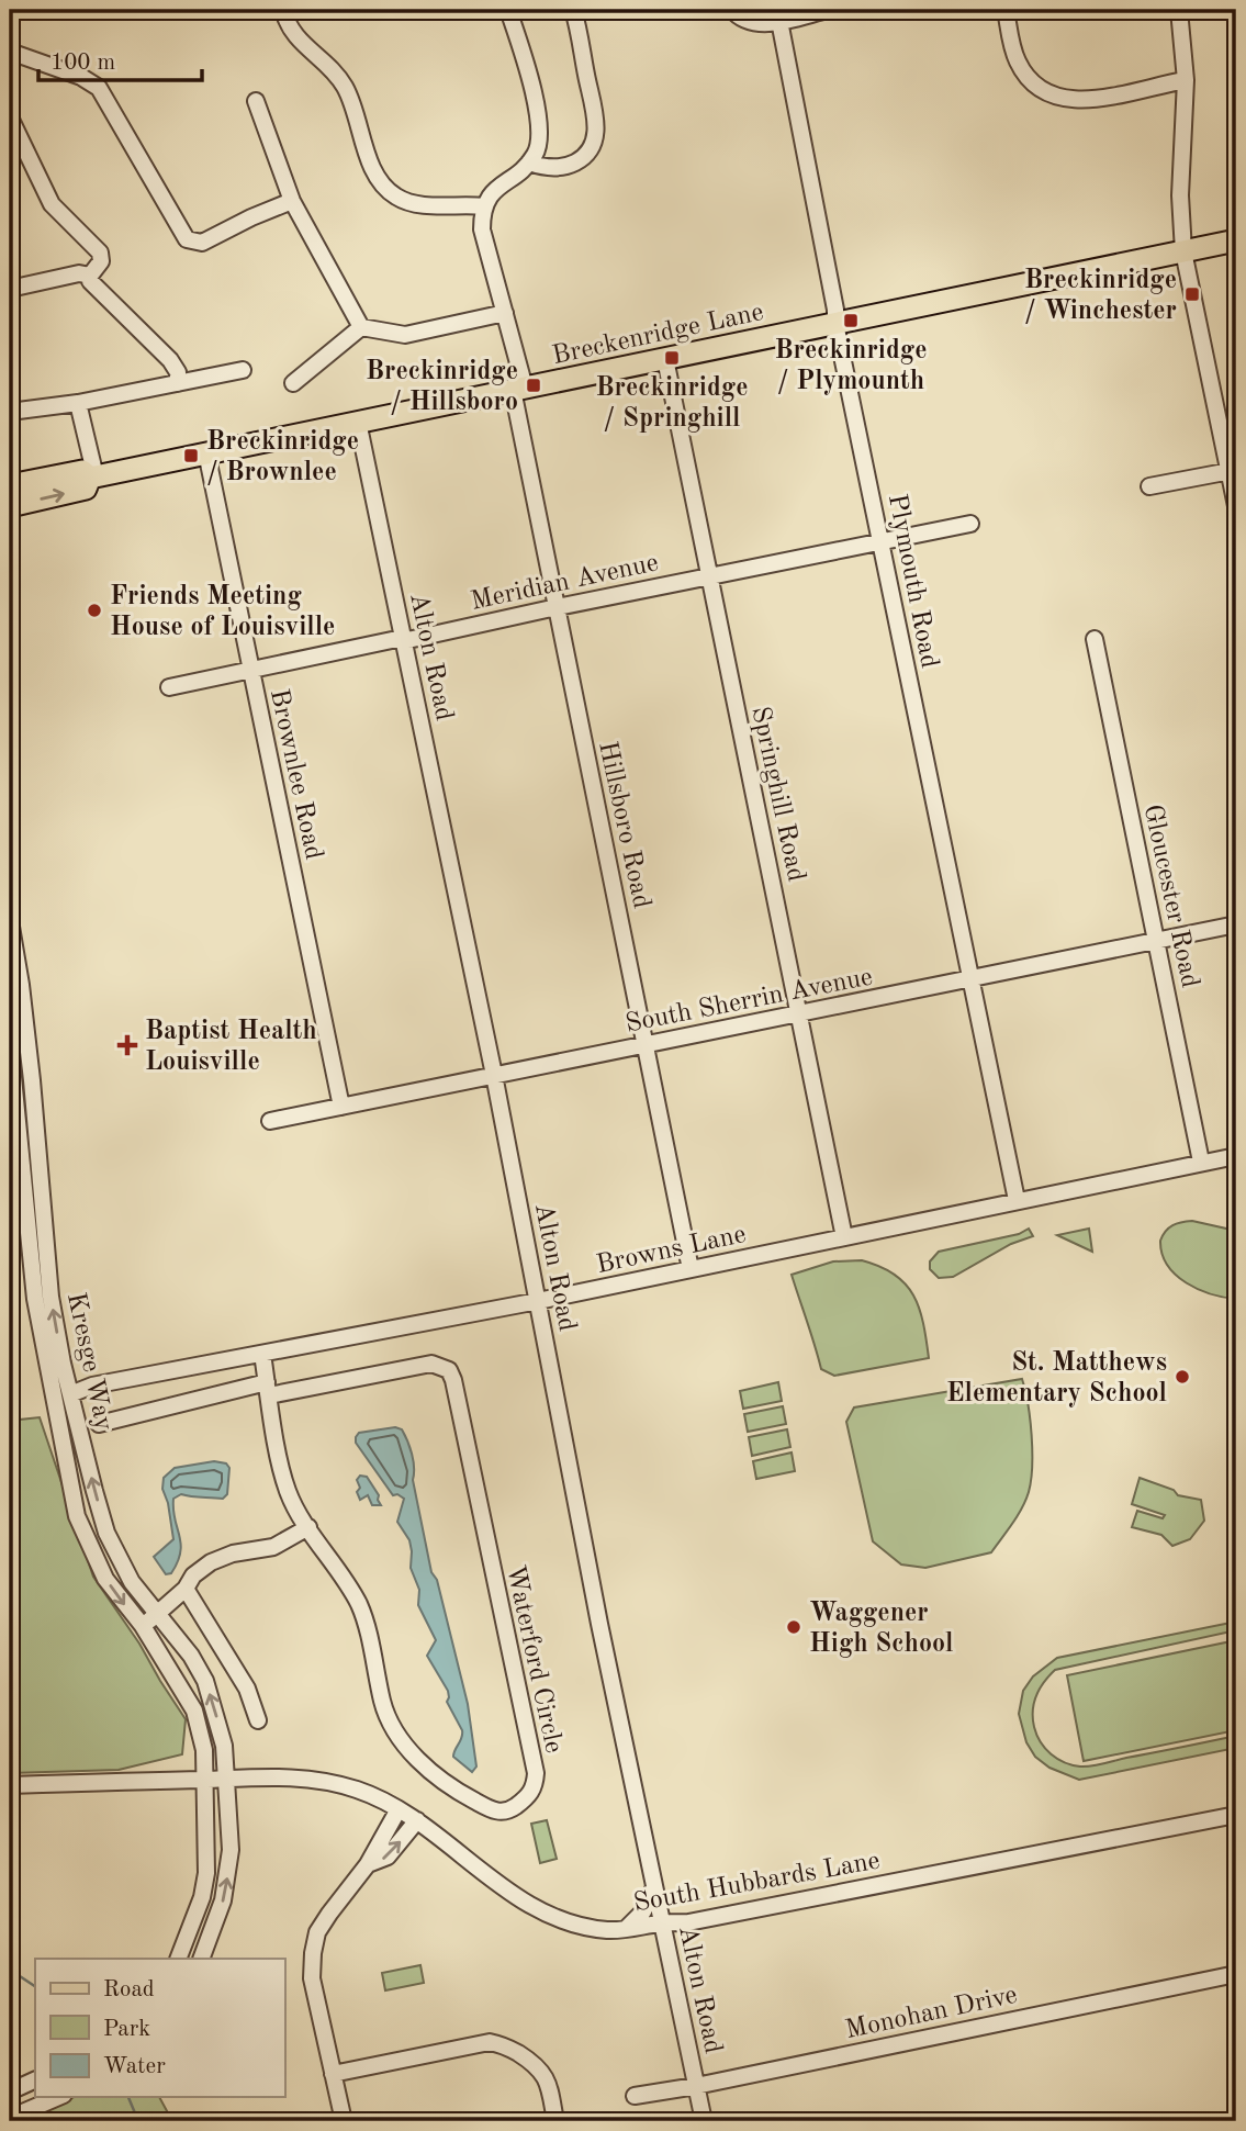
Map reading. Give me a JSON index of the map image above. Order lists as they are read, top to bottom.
{
  "streets": {
    "main road": ["Breckenridge Lane"],
    "street": [
      "Meridian Avenue",
      "Plymouth Road",
      "Alton Road",
      "Brownlee Road",
      "Springhill Road",
      "Hillsboro Road",
      "Gloucester Road",
      "South Sherrin Avenue",
      "Browns Lane",
      "Kresge Way",
      "Waterford Circle",
      "South Hubbards Lane",
      "Monohan Drive"
    ]
  },
  "crossings": [
    ["Breckenridge Lane", "Plymouth Road"],
    ["Breckenridge Lane", "Alton Road"],
    ["Breckenridge Lane", "Brownlee Road"],
    ["Breckenridge Lane", "Springhill Road"],
    ["Breckenridge Lane", "Hillsboro Road"],
    ["Meridian Avenue", "Plymouth Road"],
    ["Meridian Avenue", "Alton Road"],
    ["Meridian Avenue", "Brownlee Road"],
    ["Meridian Avenue", "Springhill Road"],
    ["Meridian Avenue", "Hillsboro Road"],
    ["Plymouth Road", "South Sherrin Avenue"],
    ["Plymouth Road", "Browns Lane"],
    ["Alton Road", "South Sherrin Avenue"],
    ["Alton Road", "Browns Lane"],
    ["Alton Road", "South Hubbards Lane"],
    ["Alton Road", "Monohan Drive"],
    ["Brownlee Road", "South Sherrin Avenue"],
    ["Springhill Road", "South Sherrin Avenue"],
    ["Springhill Road", "Browns Lane"],
    ["Hillsboro Road", "South Sherrin Avenue"],
    ["Hillsboro Road", "Browns Lane"],
    ["Gloucester Road", "South Sherrin Avenue"],
    ["Gloucester Road", "Browns Lane"],
    ["Browns Lane", "Kresge Way"],
    ["Browns Lane", "Waterford Circle"],
    ["Kresge Way", "South Hubbards Lane"]
  ],
  "places": {
    "transit": [
      "Breckinridge / Winchester",
      "Breckinridge / Plymounth",
      "Breckinridge / Springhill",
      "Breckinridge / Hillsboro",
      "Breckinridge / Brownlee"
    ],
    "other": ["Friends Meeting House of Louisville", "St. Matthews Elementary School", "Waggener High School"],
    "health": ["Baptist Health Louisville"]
  },
  "legend": ["Road", "Park", "Water"],
  "scale_bar": "100 m"
}
